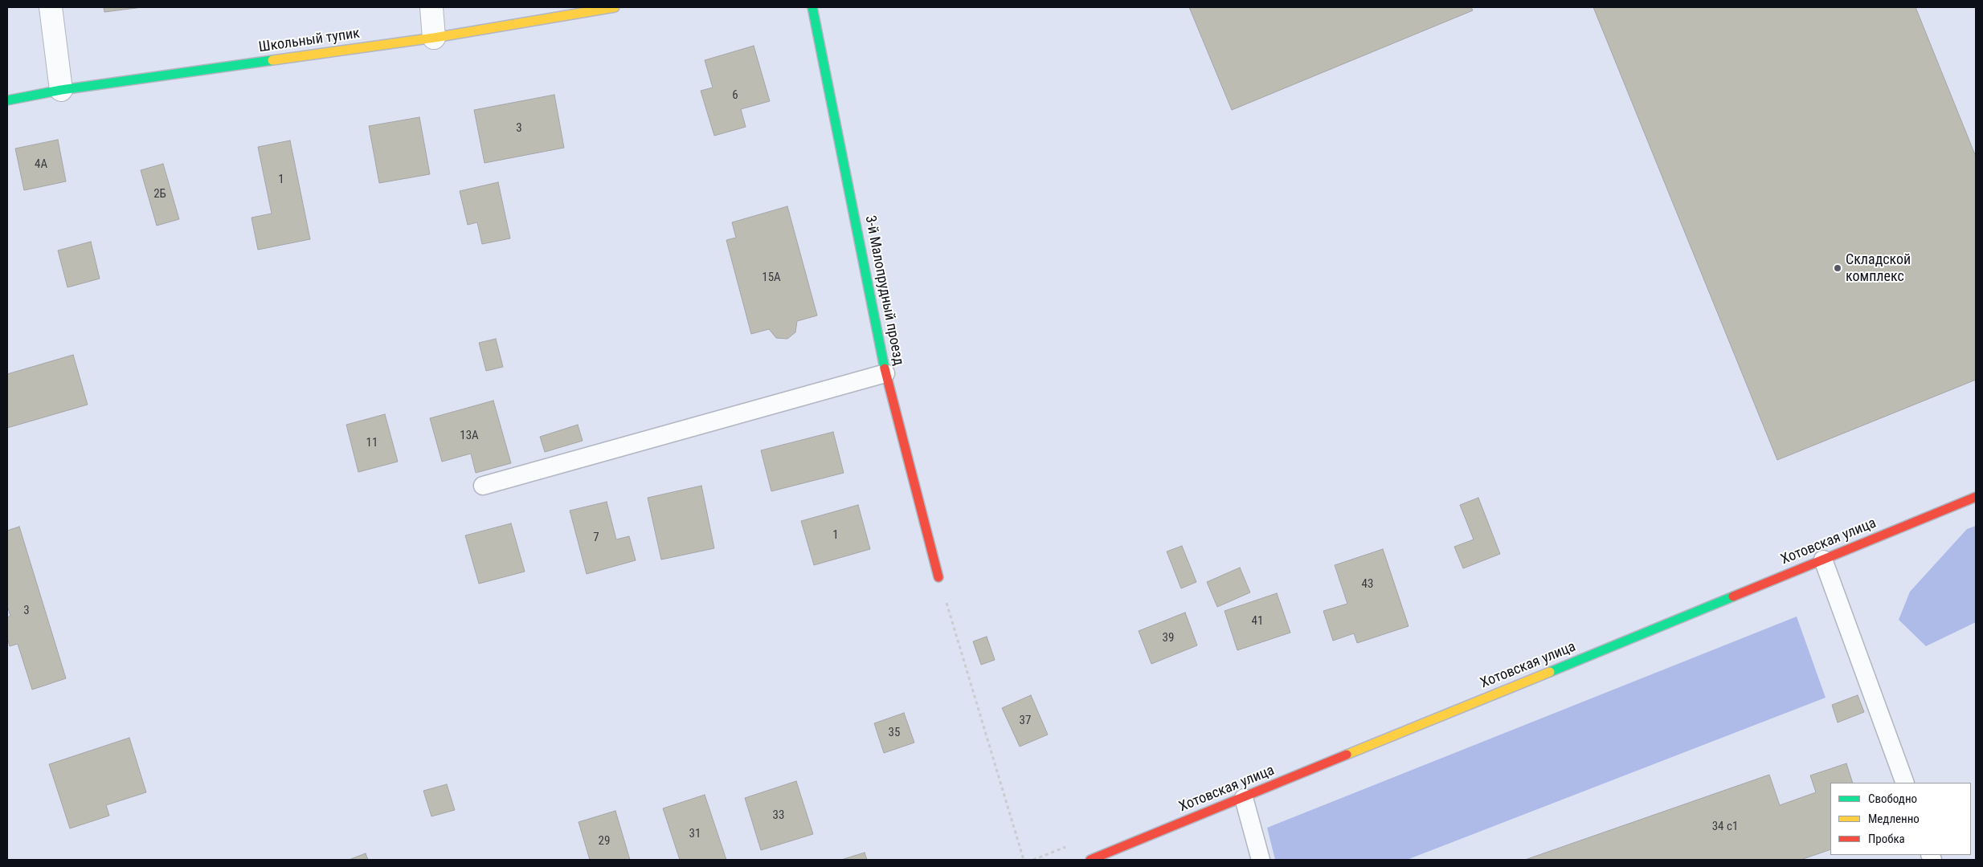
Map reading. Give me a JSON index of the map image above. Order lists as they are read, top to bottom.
{
  "streets": {
    "street": ["Школьный тупик", "3-й Малопрудный проезд", "Хотовская улица"]
  },
  "places": ["Складской комплекс"],
  "house_numbers": [
    "6",
    "3",
    "4А",
    "1",
    "2Б",
    "15А",
    "13А",
    "11",
    "1",
    "7",
    "43",
    "3",
    "41",
    "39",
    "37",
    "35",
    "33",
    "34 с1",
    "31",
    "29"
  ],
  "legend": ["Свободно", "Медленно", "Пробка"]
}
